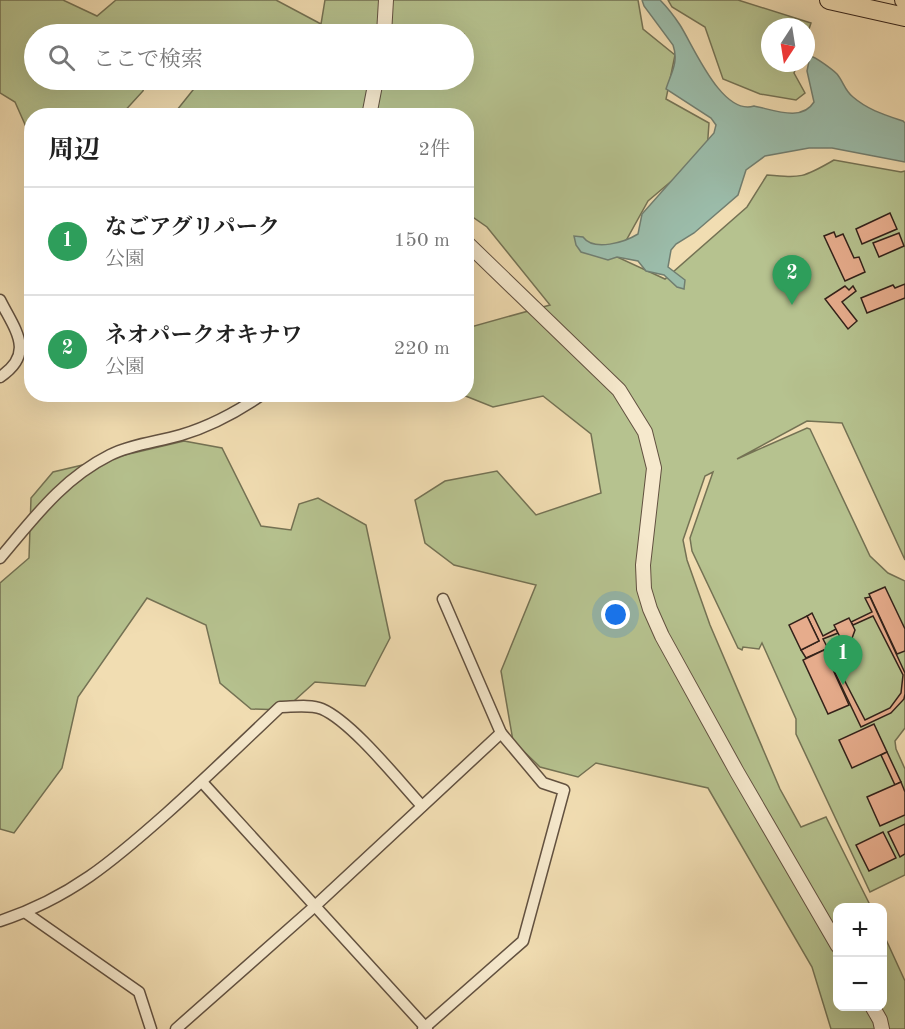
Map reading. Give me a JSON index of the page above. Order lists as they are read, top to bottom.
{
  "north": "bottom",
  "page": {
    "search": "ここで検索",
    "heading": ["周辺", "2件"],
    "list": [
      {
        "mark": "1",
        "name": "なごアグリパーク",
        "note": "公園",
        "value": "150 m"
      },
      {
        "mark": "2",
        "name": "ネオパークオキナワ",
        "note": "公園",
        "value": "220 m"
      }
    ],
    "pins": ["2", "1"],
    "map_buttons": ["+", "−"]
  }
}
